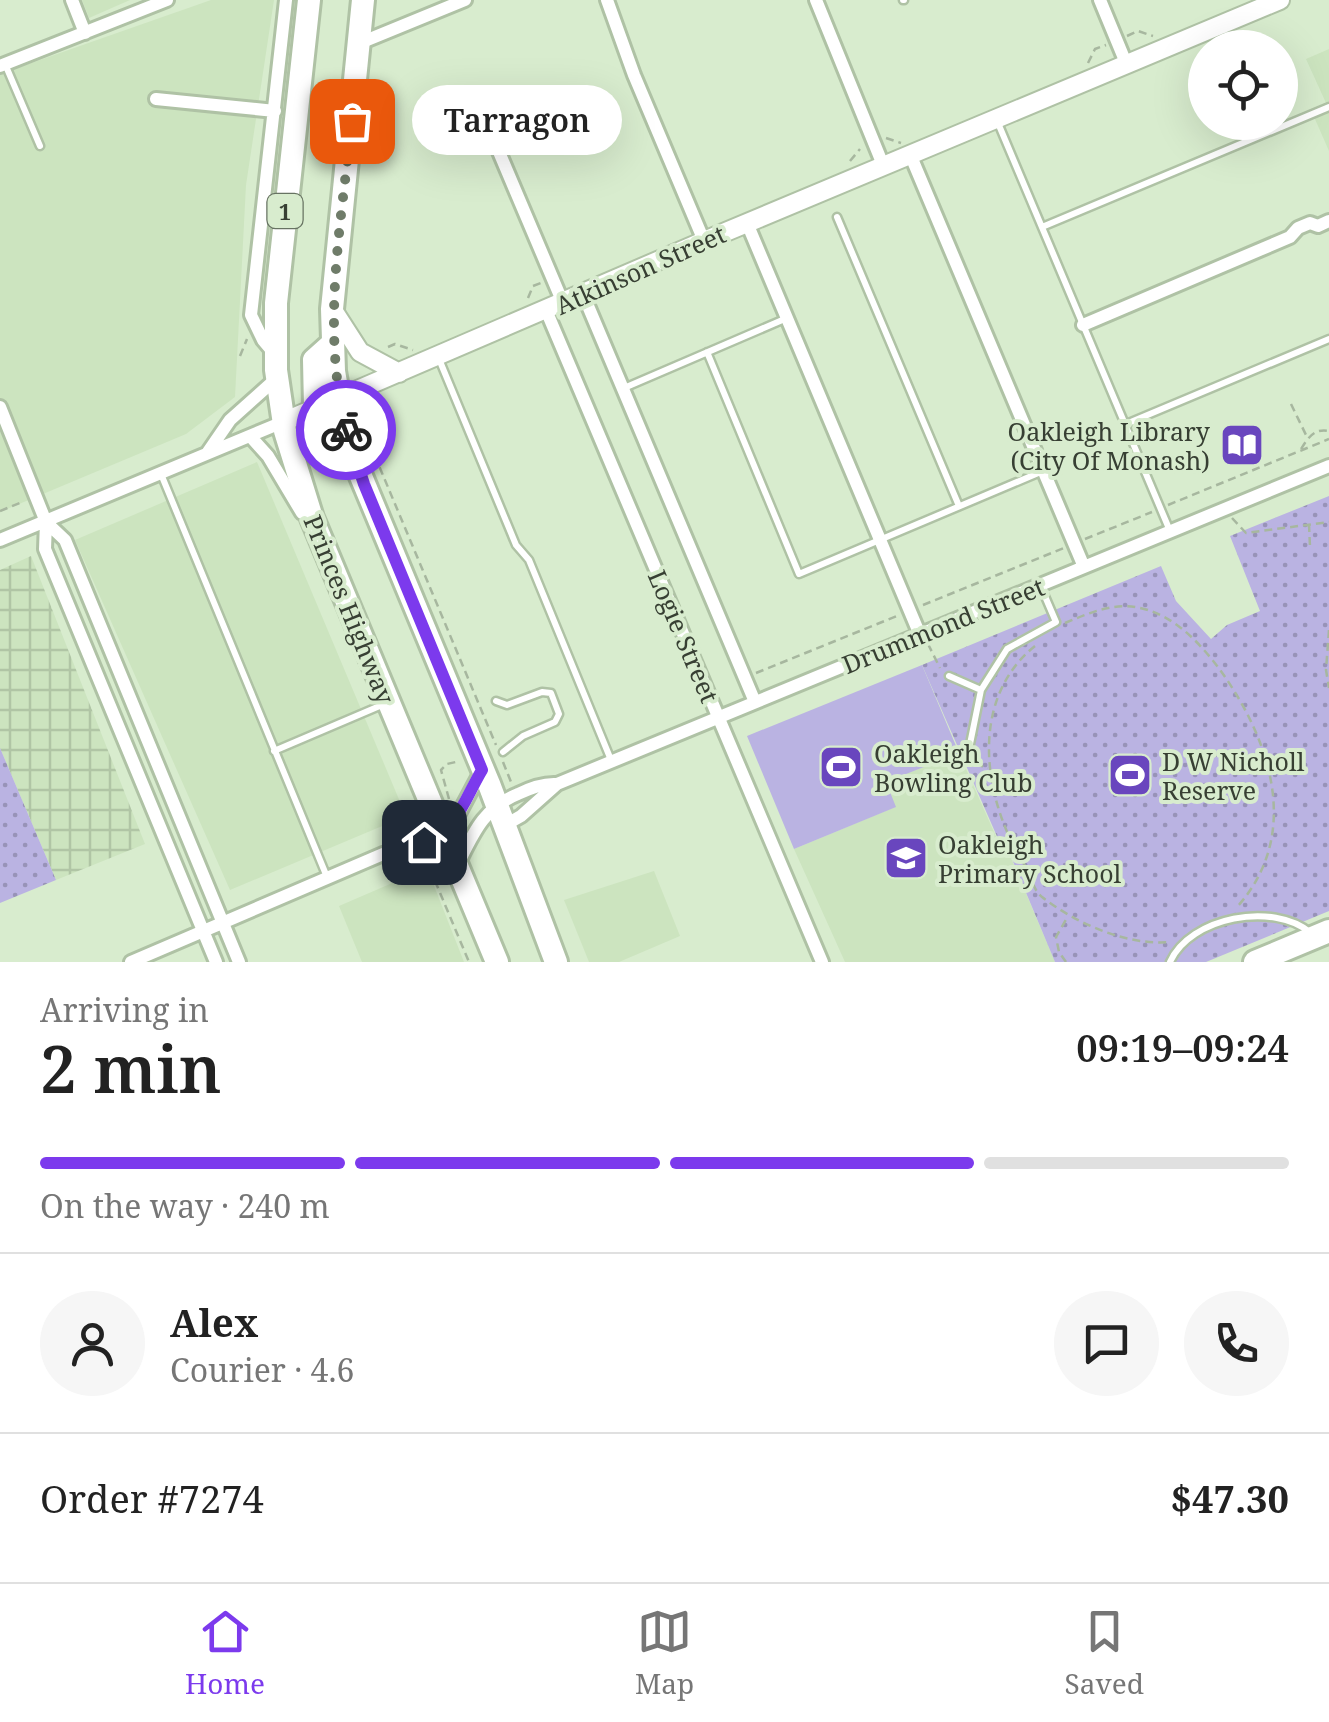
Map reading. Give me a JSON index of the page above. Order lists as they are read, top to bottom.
{
  "streets": {
    "highway": ["1", "Princes Highway"],
    "street": ["Atkinson Street", "Drummond Street", "Logie Street"]
  },
  "crossings": [
    ["Atkinson Street", "Princes Highway"],
    ["Atkinson Street", "Logie Street"],
    ["Princes Highway", "Drummond Street"],
    ["Drummond Street", "Logie Street"]
  ],
  "places": {
    "other": ["Tarragon"],
    "library": ["Oakleigh Library (City Of Monash)"],
    "sports": ["Oakleigh Bowling Club", "D W Nicholl Reserve"],
    "school or university": ["Oakleigh Primary School"]
  },
  "page": {
    "bubble": "Tarragon",
    "heading": ["2 min", "Arriving in", "09:19–09:24"],
    "panel": [
      "Alex",
      "Courier · 4.6",
      "Order #7274",
      "$47.30"
    ],
    "bar": "On the way · 240 m",
    "tabs": ["Home", "Map", "Saved"]
  }
}
